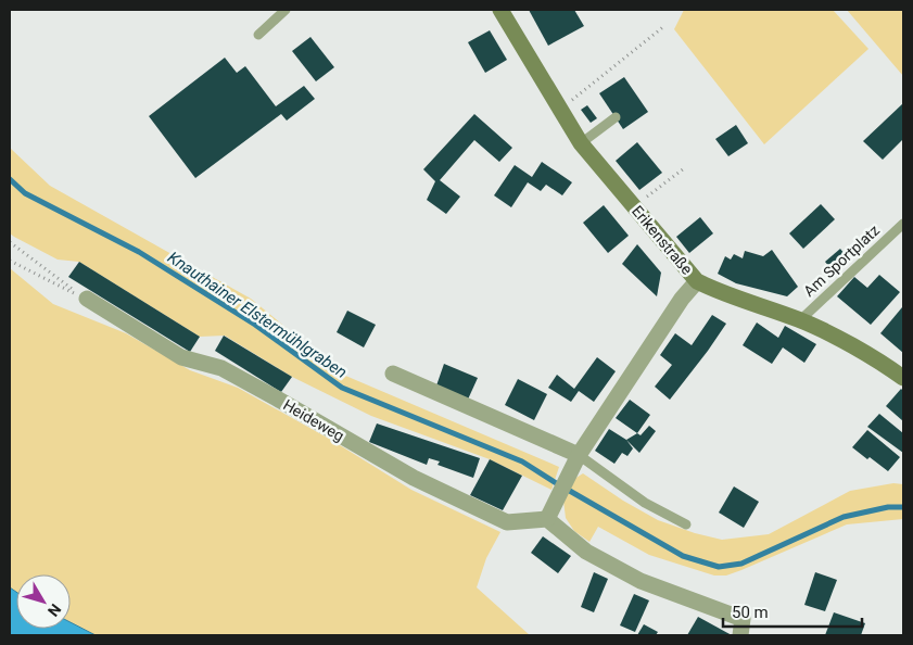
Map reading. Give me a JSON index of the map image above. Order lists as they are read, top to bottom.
{
  "streets": {
    "street": ["Erikenstraße", "Heideweg"],
    "lane": ["Am Sportplatz"]
  },
  "crossings": [
    ["Erikenstraße", "Am Sportplatz"]
  ],
  "water": ["Knauthainer Elstermühlgraben"],
  "scale_bar": "50 m",
  "north": "bottom right"
}
